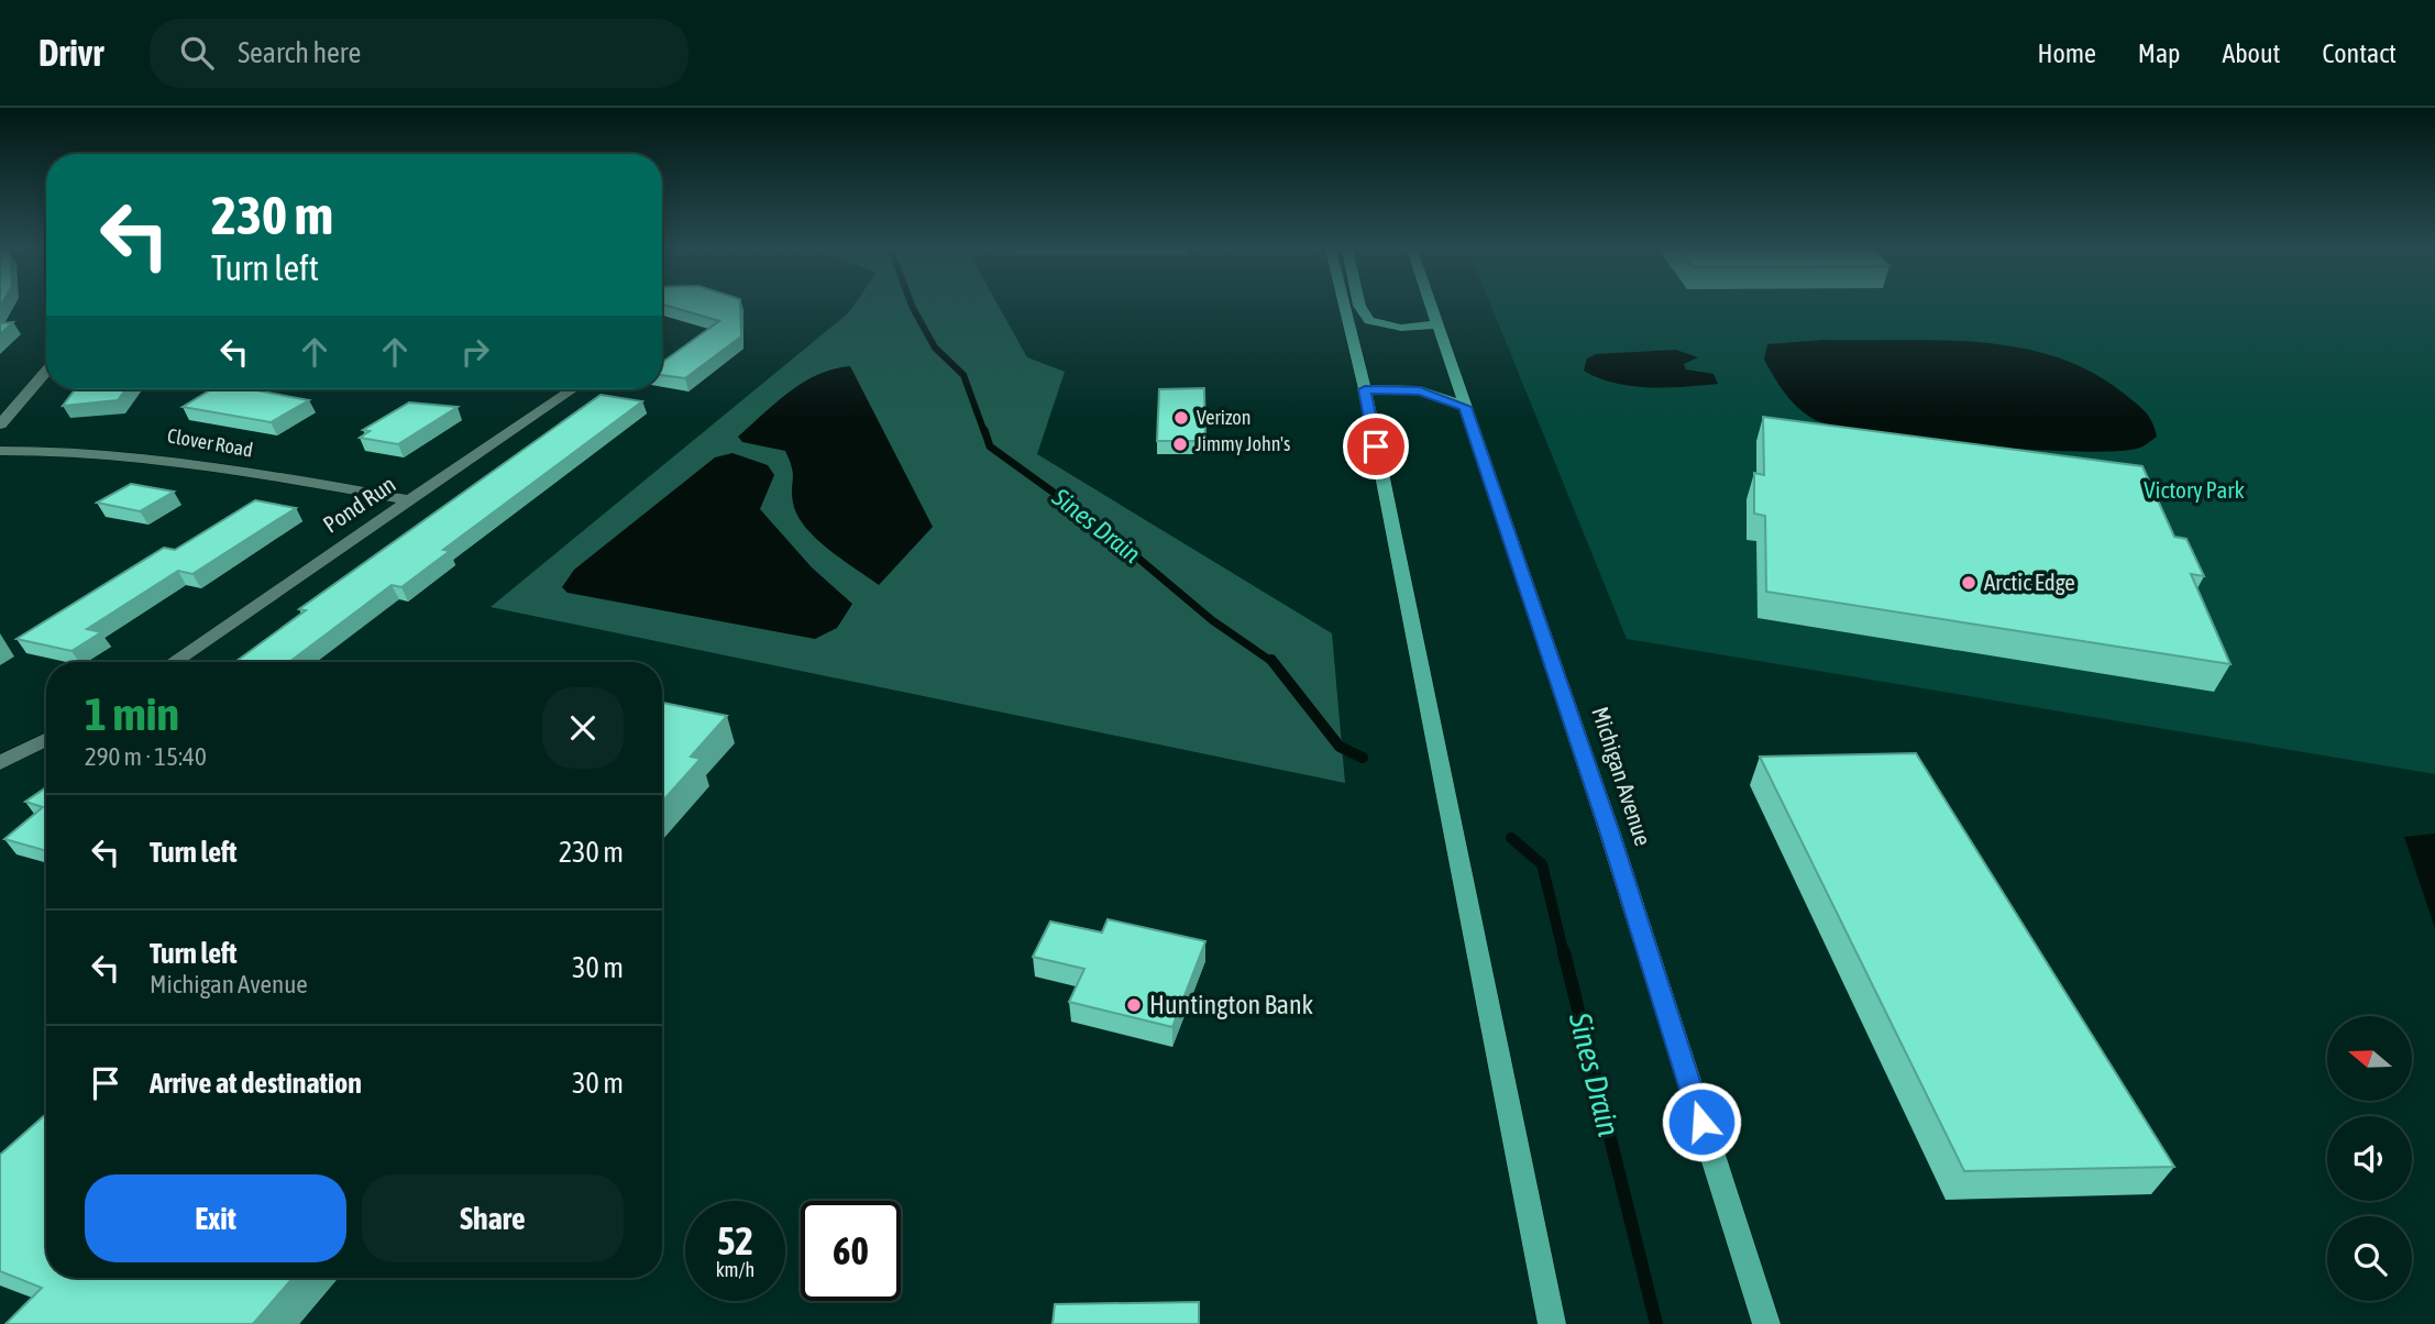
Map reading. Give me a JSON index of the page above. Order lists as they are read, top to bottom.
{
  "streets": {
    "main road": ["Michigan Avenue"],
    "street": ["Clover Road", "Pond Run"]
  },
  "crossings": [
    ["Clover Road", "Pond Run"]
  ],
  "water": ["Sines Drain"],
  "parks": ["Victory Park"],
  "places": [
    "Verizon",
    "Jimmy John's",
    "Arctic Edge",
    "Huntington Bank"
  ],
  "north": "left",
  "page": {
    "header": "Drivr",
    "search": "Search here",
    "nav": [
      "Home",
      "Map",
      "About",
      "Contact"
    ],
    "turn": ["230 m", "Turn left"],
    "heading": ["1 min", "290 m · 15:40"],
    "list": [
      {
        "name": "Turn left",
        "value": "230 m"
      },
      {
        "name": "Turn left",
        "note": "Michigan Avenue",
        "value": "30 m"
      },
      {
        "name": "Arrive at destination",
        "value": "30 m"
      }
    ],
    "buttons": ["Exit", "Share"],
    "speed": "52 km/h",
    "limit": "60"
  }
}
